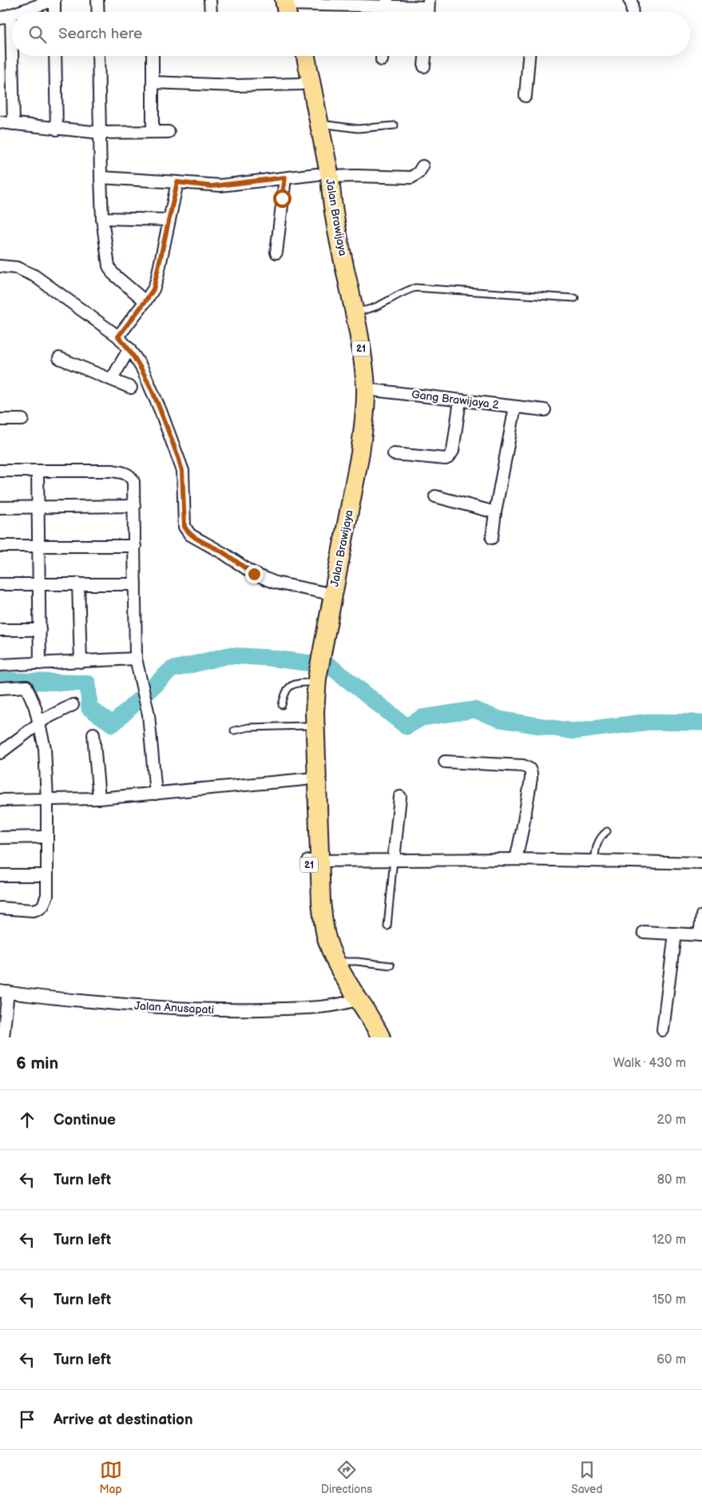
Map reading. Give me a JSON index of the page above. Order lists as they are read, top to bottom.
{
  "streets": {
    "highway": ["Jalan Brawijaya", "21"],
    "street": ["Gang Brawijaya 2", "Jalan Anusapati"]
  },
  "crossings": [
    ["Jalan Brawijaya", "Gang Brawijaya 2"],
    ["Jalan Brawijaya", "Jalan Anusapati"]
  ],
  "page": {
    "search": "Search here",
    "heading": ["6 min", "Walk · 430 m"],
    "list": [
      ["Continue", "20 m"],
      ["Turn left", "80 m"],
      ["Turn left", "120 m"],
      ["Turn left", "150 m"],
      ["Turn left", "60 m"],
      "Arrive at destination"
    ],
    "nav": ["Map", "Directions", "Saved"]
  }
}
